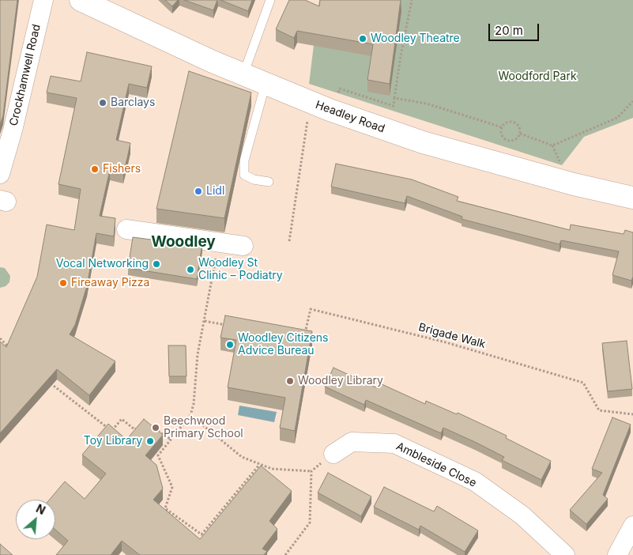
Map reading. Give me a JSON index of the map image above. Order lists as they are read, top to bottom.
{
  "streets": {
    "street": ["Crockhamwell Road", "Headley Road", "Ambleside Close"],
    "path": ["Brigade Walk"]
  },
  "districts": ["Woodley"],
  "parks": ["Woodford Park"],
  "places": [
    "Woodley Theatre",
    "Barclays",
    "Fishers",
    "Lidl",
    "Vocal Networking",
    "Woodley St Clinic – Podiatry",
    "Fireaway Pizza",
    "Woodley Citizens Advice Bureau",
    "Woodley Library",
    "Beechwood Primary School",
    "Toy Library"
  ],
  "scale_bar": "20 m",
  "north": "top right"
}
